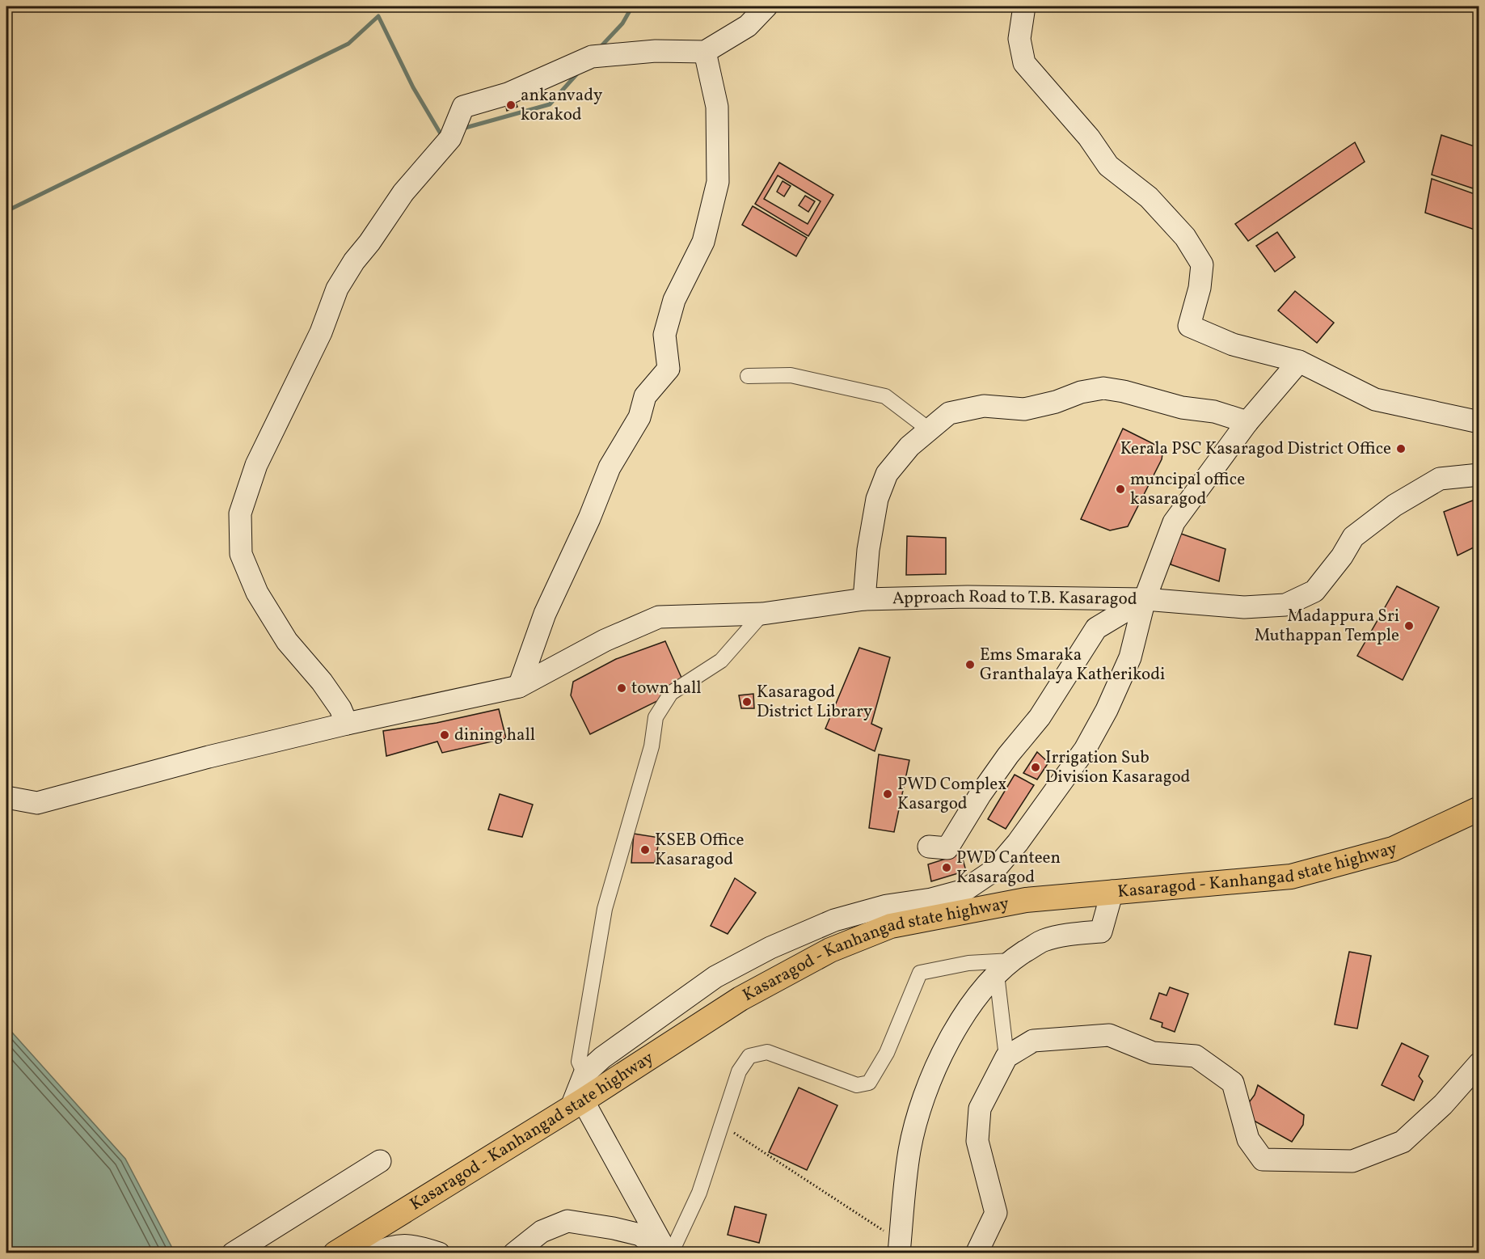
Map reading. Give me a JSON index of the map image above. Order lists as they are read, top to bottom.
{
  "streets": {
    "main road": ["Kasaragod - Kanhangad state highway"],
    "street": ["Approach Road to T.B. Kasaragod"]
  },
  "places": [
    "ankanvady korakod",
    "Kerala PSC Kasaragod District Office",
    "muncipal office kasaragod",
    "Madappura Sri Muthappan Temple",
    "Ems Smaraka Granthalaya Katherikodi",
    "town hall",
    "Kasaragod District Library",
    "dining hall",
    "Irrigation Sub Division Kasaragod",
    "PWD Complex Kasargod",
    "KSEB Office Kasaragod",
    "PWD Canteen Kasaragod"
  ]
}
